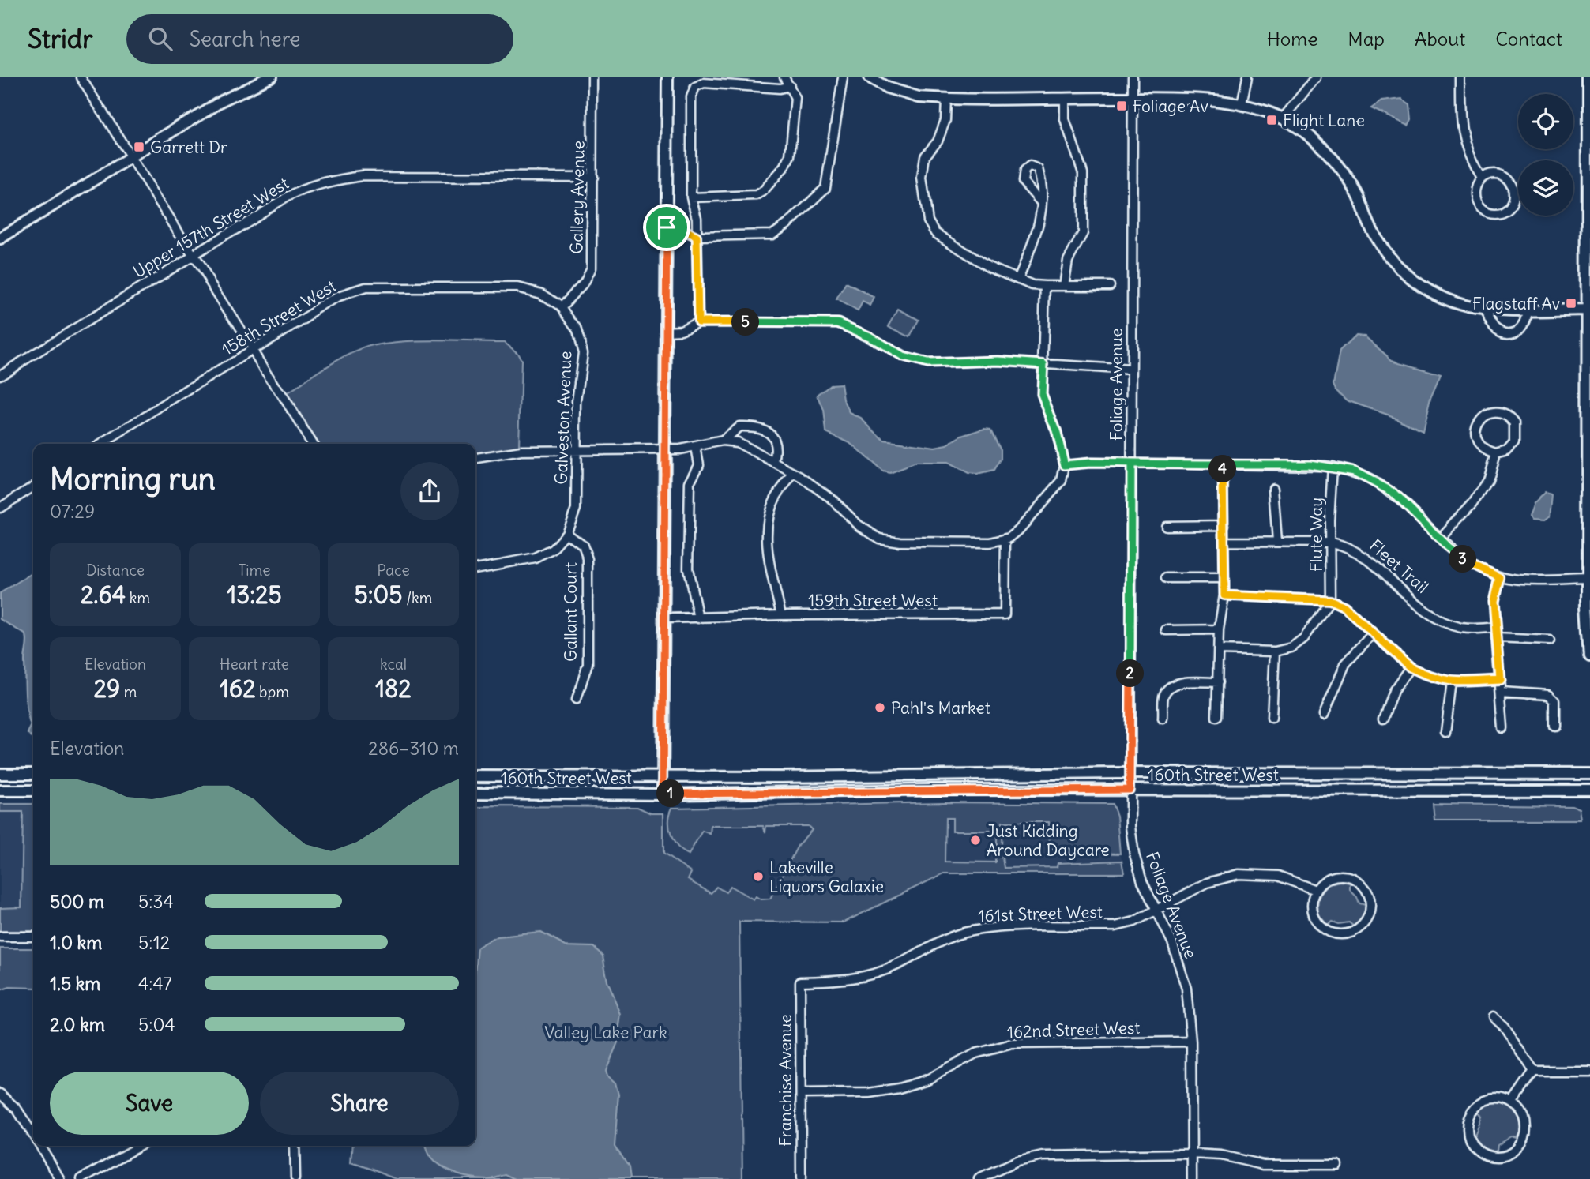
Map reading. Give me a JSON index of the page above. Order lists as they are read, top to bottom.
{
  "streets": {
    "street": [
      "Gallery Avenue",
      "Upper 157th Street West",
      "158th Street West",
      "Foliage Avenue",
      "Galveston Avenue",
      "Flute Way",
      "Fleet Trail",
      "159th Street West",
      "Gallant Court",
      "160th Street West",
      "161st Street West",
      "162nd Street West",
      "Franchise Avenue"
    ]
  },
  "crossings": [
    ["Gallery Avenue", "Upper 157th Street West"],
    ["Gallery Avenue", "158th Street West"],
    ["Gallery Avenue", "Galveston Avenue"],
    ["158th Street West", "Galveston Avenue"],
    ["Foliage Avenue", "160th Street West"],
    ["Foliage Avenue", "161st Street West"],
    ["Foliage Avenue", "162nd Street West"],
    ["Galveston Avenue", "Gallant Court"],
    ["Flute Way", "Fleet Trail"],
    ["161st Street West", "Franchise Avenue"],
    ["162nd Street West", "Franchise Avenue"]
  ],
  "parks": ["Valley Lake Park"],
  "places": {
    "transit": [
      "Foliage Av",
      "Flight Lane",
      "Garrett Dr",
      "Flagstaff Av"
    ],
    "other": ["Pahl's Market", "Just Kidding Around Daycare", "Lakeville Liquors Galaxie"]
  },
  "page": {
    "header": "Stridr",
    "search": "Search here",
    "nav": [
      "Home",
      "Map",
      "About",
      "Contact"
    ],
    "pins": [
      "5",
      "4",
      "3",
      "2",
      "1"
    ],
    "heading": ["Morning run", "07:29"],
    "stats": [
      ["Distance", "2.64 km"],
      ["Time", "13:25"],
      ["Pace", "5:05 /km"],
      ["Elevation", "29 m"],
      ["Heart rate", "162 bpm"],
      ["kcal", "182"]
    ],
    "chart": ["Elevation", "286–310 m"],
    "list": [
      {
        "name": "500 m",
        "note": "5:34"
      },
      {
        "name": "1.0 km",
        "note": "5:12"
      },
      {
        "name": "1.5 km",
        "note": "4:47"
      },
      {
        "name": "2.0 km",
        "note": "5:04"
      }
    ],
    "buttons": ["Save", "Share"]
  }
}
